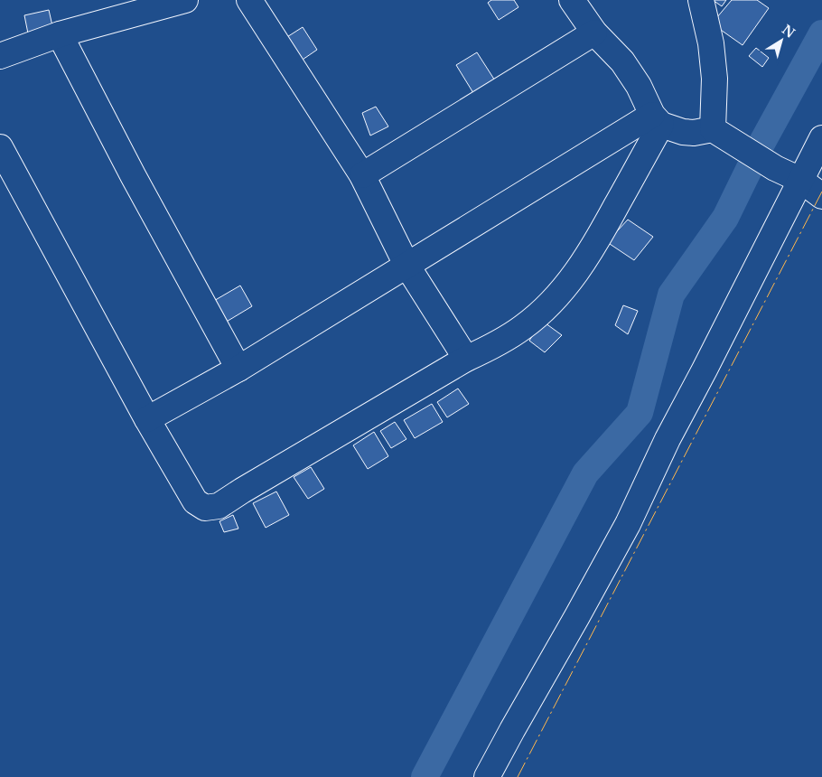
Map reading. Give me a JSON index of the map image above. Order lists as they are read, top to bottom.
{
  "north": "top right"
}
